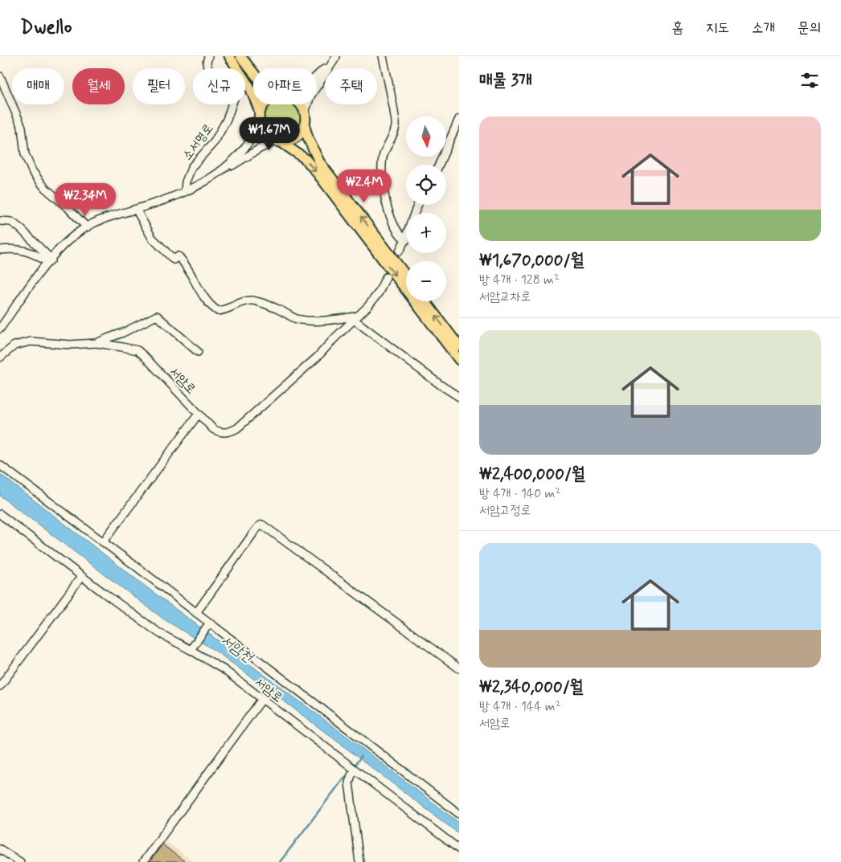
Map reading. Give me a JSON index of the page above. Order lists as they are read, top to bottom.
{
  "streets": {
    "street": ["소서명로", "서암로"]
  },
  "water": ["서암천"],
  "north": "bottom",
  "page": {
    "header": "Dwello",
    "nav": [
      "홈",
      "지도",
      "소개",
      "문의"
    ],
    "heading": "매물 3개",
    "chip": [
      "매매",
      "월세",
      "필터",
      "신규",
      "아파트",
      "주택"
    ],
    "list": [
      {
        "name": "₩1,670,000/월",
        "note": "방 4개 · 128 m² · 서암교차로"
      },
      {
        "name": "₩2,400,000/월",
        "note": "방 4개 · 140 m² · 서암고정로"
      },
      {
        "name": "₩2,340,000/월",
        "note": "방 4개 · 144 m² · 서암로"
      }
    ],
    "map_buttons": ["+", "−"],
    "price": ["₩1.67M", "₩2.4M", "₩2.34M"]
  }
}
